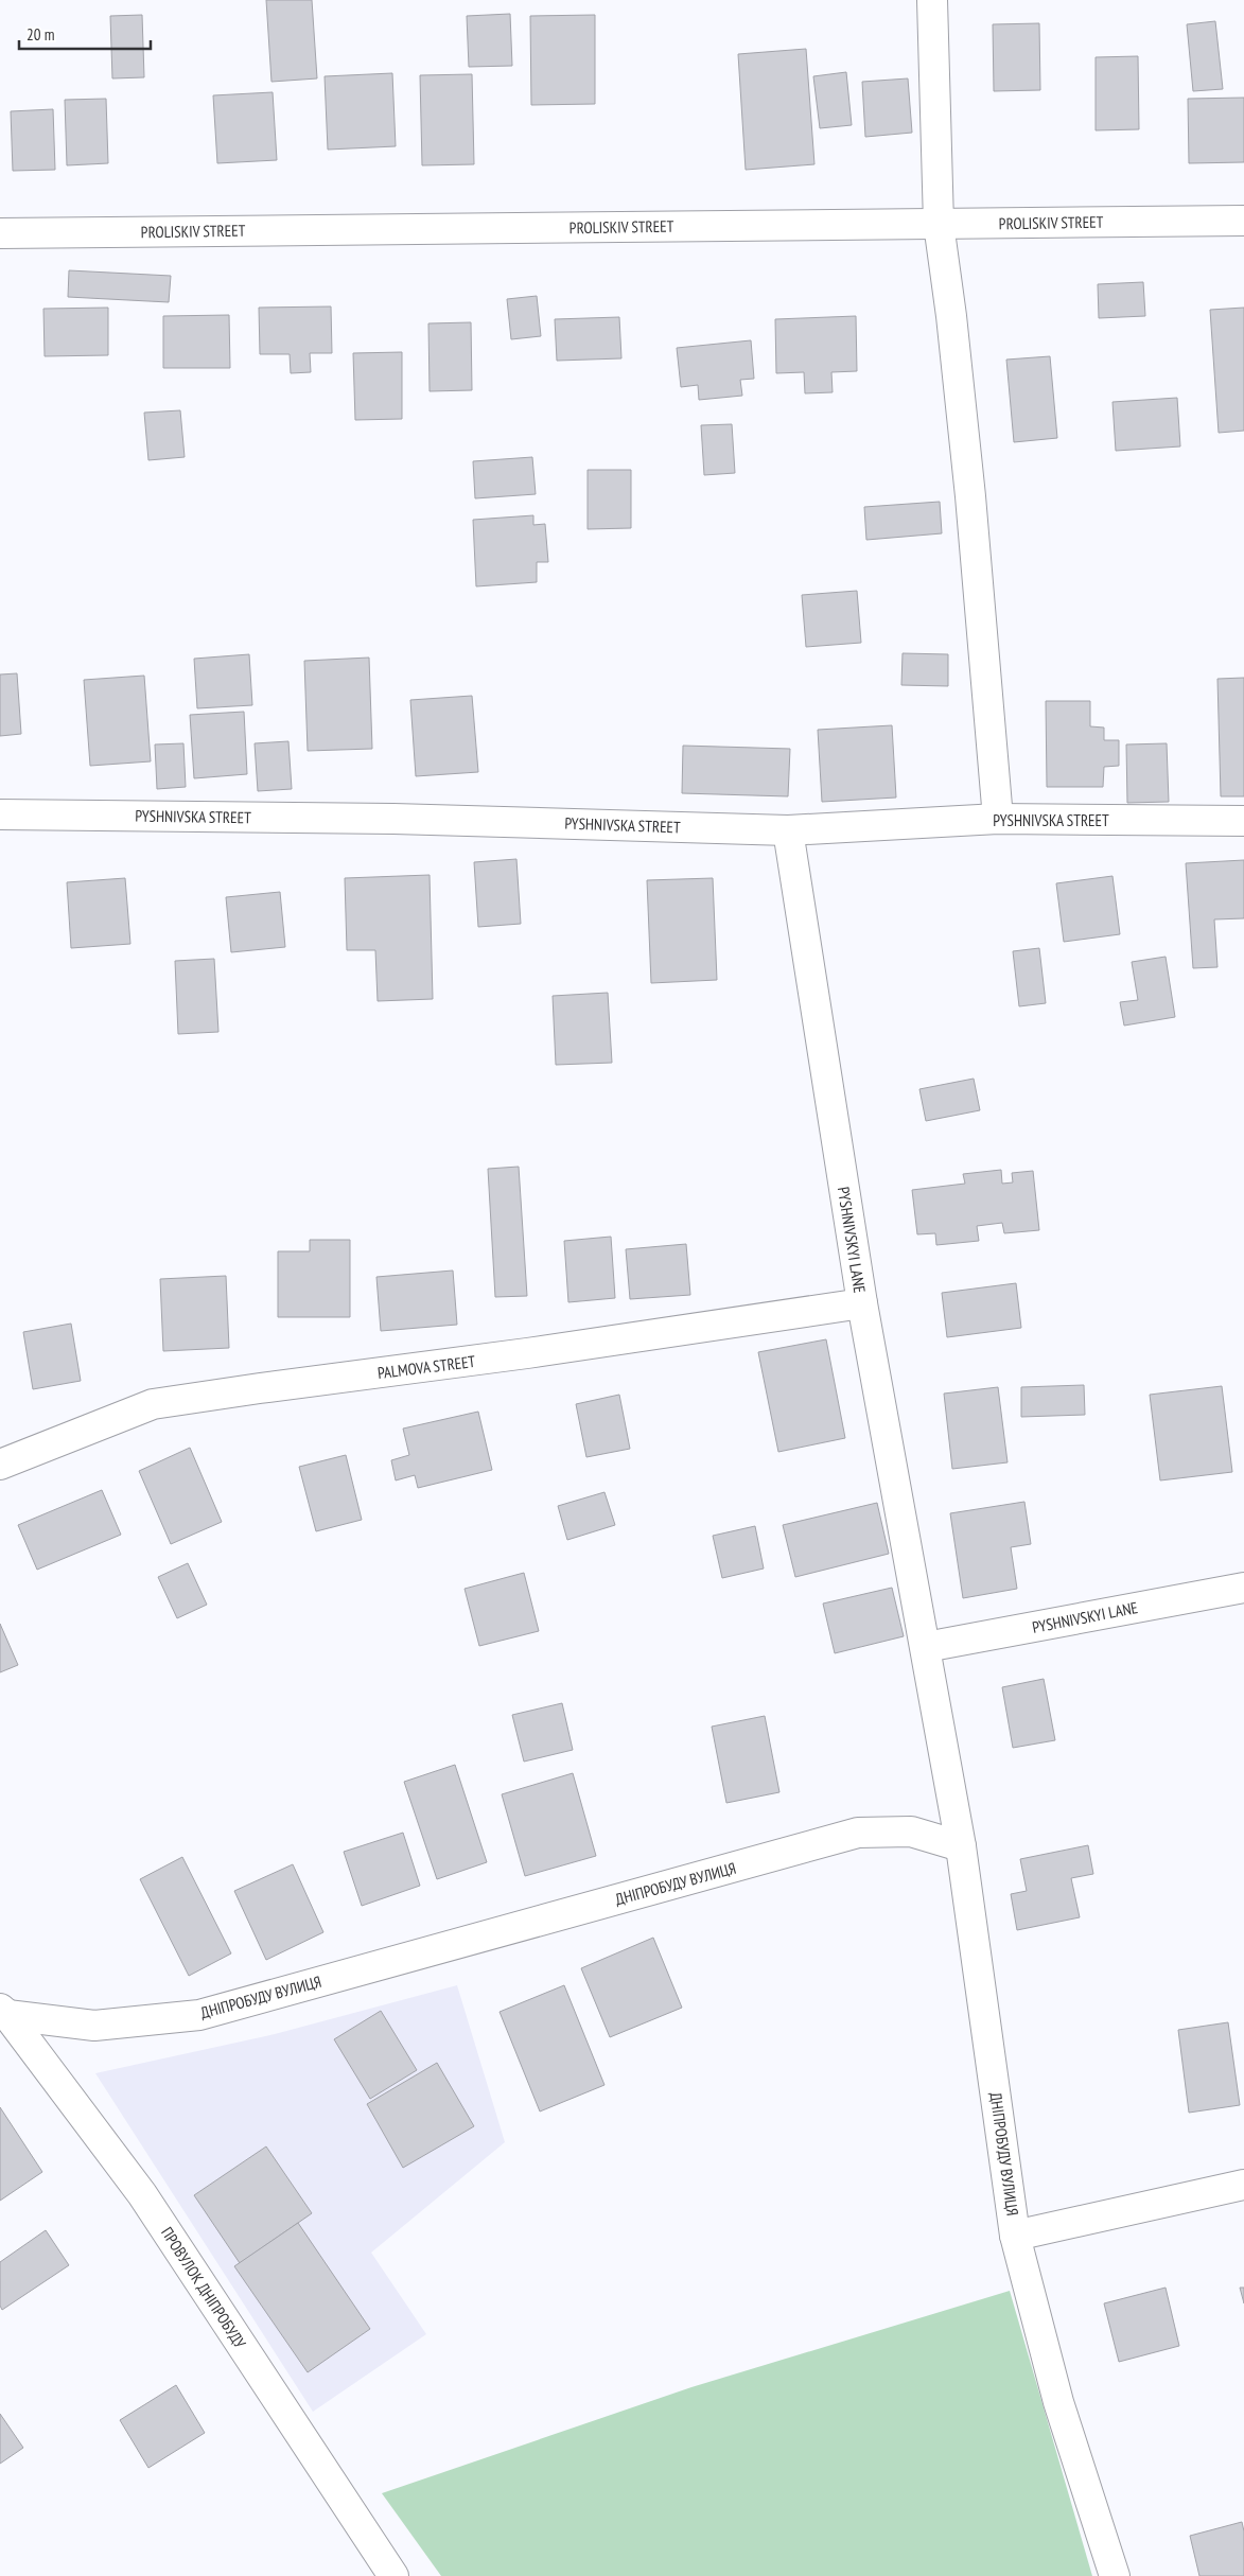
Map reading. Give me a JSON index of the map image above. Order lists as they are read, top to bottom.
{
  "streets": {
    "street": [
      "PROLISKIV STREET",
      "PYSHNIVSKA STREET",
      "PYSHNIVSKYI LANE",
      "PALMOVA STREET",
      "ДНІПРОБУДУ ВУЛИЦЯ",
      "ПРОВУЛОК ДНІПРОБУДУ"
    ]
  },
  "crossings": [
    ["PYSHNIVSKA STREET", "PYSHNIVSKYI LANE"],
    ["PYSHNIVSKYI LANE", "PALMOVA STREET"],
    ["PYSHNIVSKYI LANE", "ДНІПРОБУДУ ВУЛИЦЯ"],
    ["ДНІПРОБУДУ ВУЛИЦЯ", "ПРОВУЛОК ДНІПРОБУДУ"]
  ],
  "scale_bar": "20 m"
}
